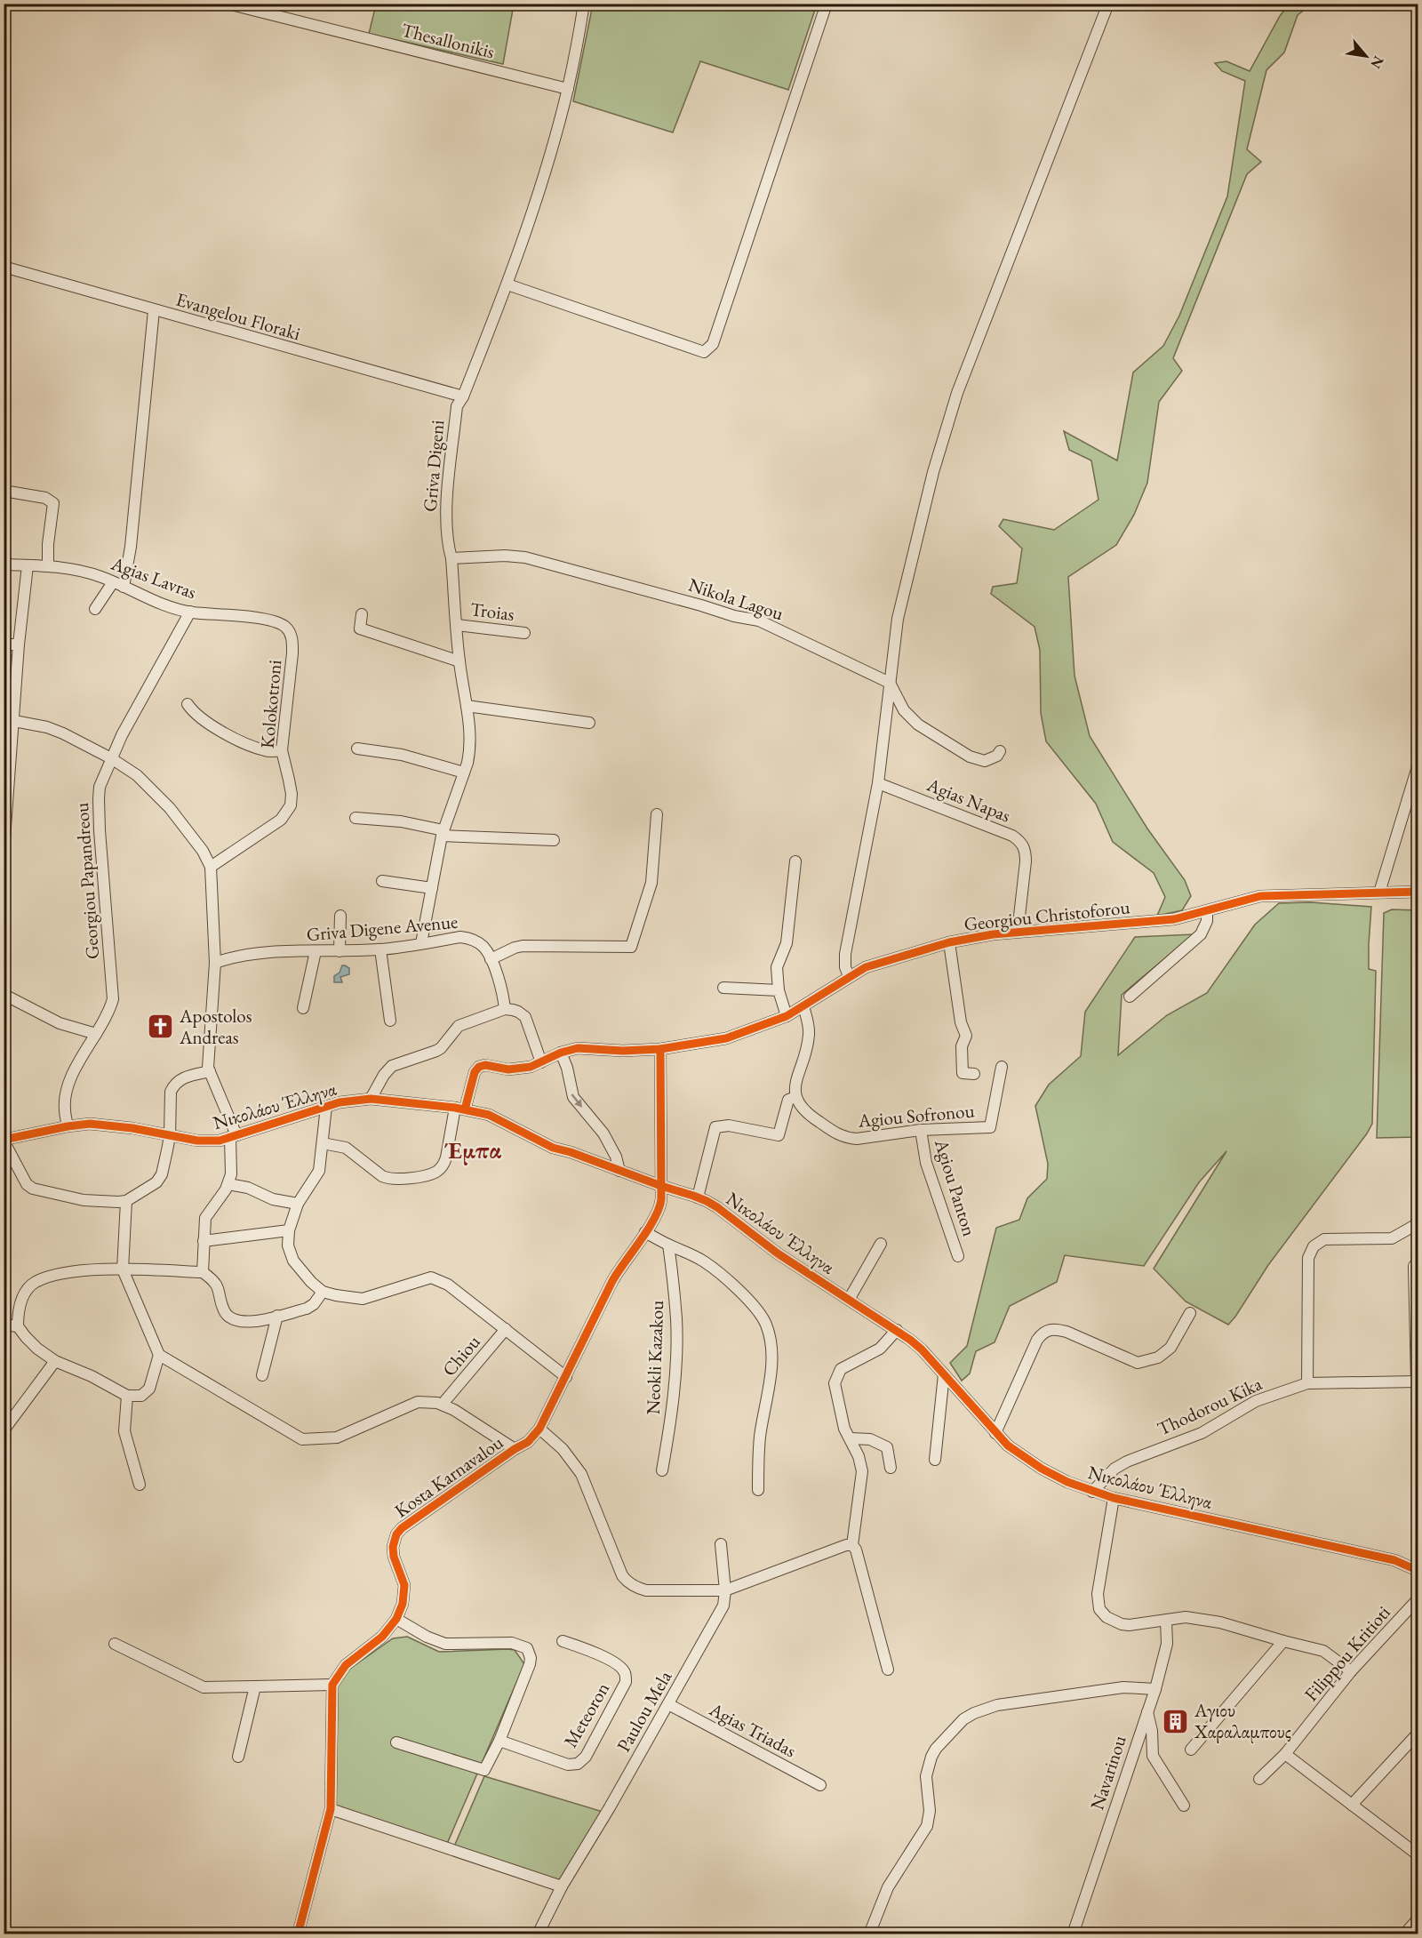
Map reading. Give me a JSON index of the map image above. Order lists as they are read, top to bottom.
{
  "streets": {
    "street": [
      "Thesallonikis",
      "Evangelou Floraki",
      "Griva Digeni",
      "Agias Lavras",
      "Nikola Lagou",
      "Troias",
      "Kolokotroni",
      "Agias Napas",
      "Georgiou Papandreou",
      "Georgiou Christoforou",
      "Griva Digene Avenue",
      "Νικολάου Έλληνα",
      "Agiou Sofronou",
      "Agiou Panton",
      "Chiou",
      "Neokli Kazakou",
      "Thodorou Kika",
      "Kosta Karnavalou",
      "Filippou Kritioti",
      "Paulou Mela",
      "Meteoron",
      "Agias Triadas",
      "Navarinou"
    ]
  },
  "crossings": [
    ["Thesallonikis", "Griva Digeni"],
    ["Evangelou Floraki", "Griva Digeni"],
    ["Griva Digeni", "Nikola Lagou"],
    ["Griva Digeni", "Troias"],
    ["Griva Digeni", "Griva Digene Avenue"],
    ["Agias Lavras", "Kolokotroni"],
    ["Agias Lavras", "Georgiou Papandreou"],
    ["Agias Napas", "Georgiou Christoforou"],
    ["Georgiou Papandreou", "Νικολάου Έλληνα"],
    ["Georgiou Christoforou", "Νικολάου Έλληνα"],
    ["Georgiou Christoforou", "Kosta Karnavalou"],
    ["Νικολάου Έλληνα", "Thodorou Kika"],
    ["Νικολάου Έλληνα", "Kosta Karnavalou"],
    ["Agiou Sofronou", "Agiou Panton"],
    ["Paulou Mela", "Agias Triadas"]
  ],
  "districts": ["Έμπα"],
  "places": {
    "church": ["Apostolos Andreas"],
    "building": ["Αγιου Χαραλαμπους"]
  },
  "north": "bottom right"
}
